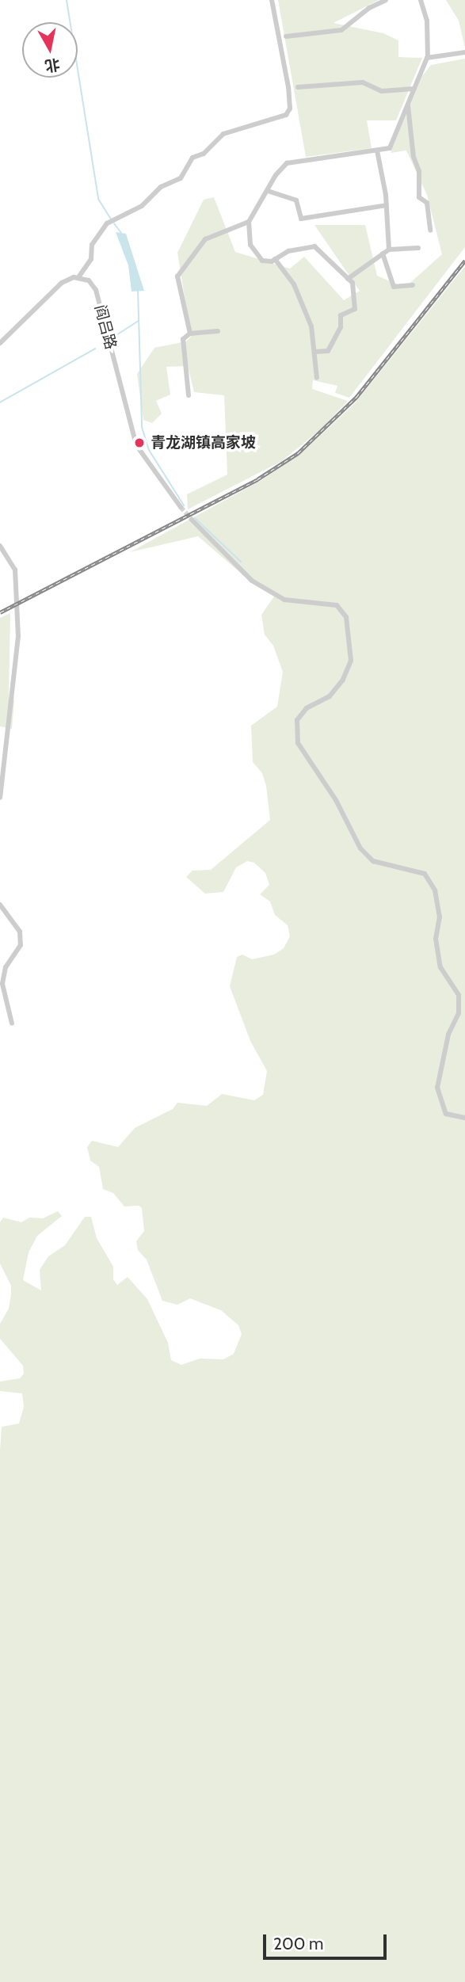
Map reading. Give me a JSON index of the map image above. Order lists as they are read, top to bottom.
{
  "streets": {
    "street": ["阎吕路"]
  },
  "places": ["青龙湖镇高家坡"],
  "scale_bar": "200 m",
  "north": "bottom"
}
